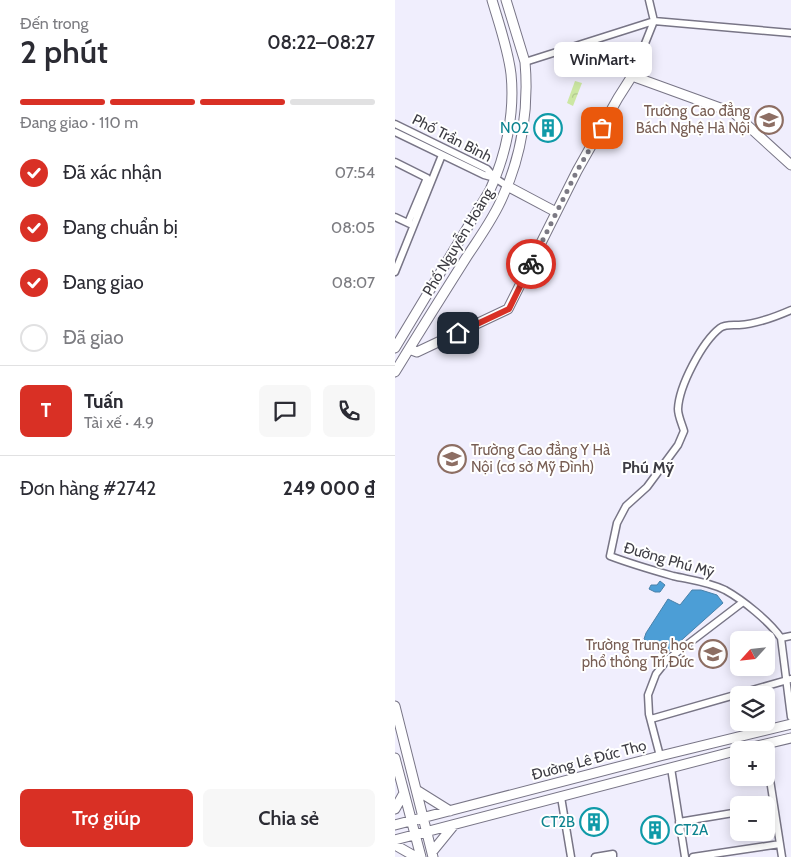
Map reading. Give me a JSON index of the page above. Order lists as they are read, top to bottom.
{
  "streets": {
    "main road": ["Phố Trần Bình", "Phố Nguyễn Hoàng", "Đường Lê Đức Thọ"],
    "street": ["Đường Phú Mỹ"]
  },
  "crossings": [
    ["Phố Trần Bình", "Phố Nguyễn Hoàng"]
  ],
  "districts": ["Phú Mỹ"],
  "places": {
    "school or university": ["Trường Cao đẳng Bách Nghệ Hà Nội", "Trường Cao đẳng Y Hà Nội (cơ sở Mỹ Đình)", "Trường Trung học phổ thông Trí Đức"],
    "building": ["N02", "CT2B", "CT2A"],
    "other": ["WinMart+"]
  },
  "north": "bottom left",
  "page": {
    "heading": ["2 phút", "Đến trong", "08:22–08:27"],
    "panel": [
      "Tuấn",
      "Tài xế · 4.9",
      "Đơn hàng #2742",
      "249 000 ₫"
    ],
    "bubble": "WinMart+",
    "bar": "Đang giao · 110 m",
    "list": [
      ["Đã xác nhận", "07:54"],
      ["Đang chuẩn bị", "08:05"],
      ["Đang giao", "08:07"],
      "Đã giao"
    ],
    "round": "T",
    "map_buttons": ["+", "−"],
    "buttons": ["Trợ giúp", "Chia sẻ"]
  }
}
